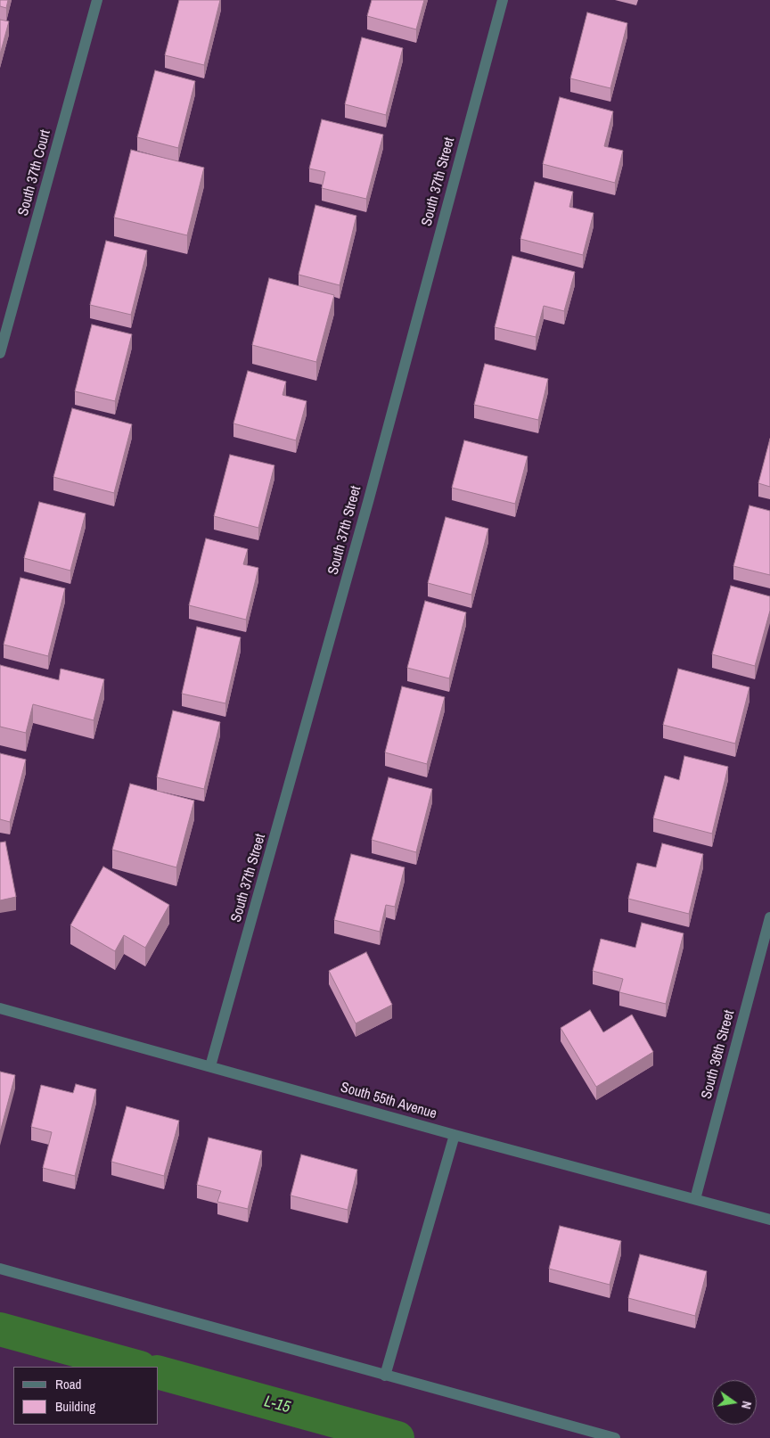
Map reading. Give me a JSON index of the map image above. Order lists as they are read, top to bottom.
{
  "streets": {
    "street": [
      "South 37th Court",
      "South 37th Street",
      "South 36th Street",
      "South 55th Avenue"
    ]
  },
  "crossings": [
    ["South 37th Street", "South 55th Avenue"],
    ["South 36th Street", "South 55th Avenue"]
  ],
  "water": ["L-15"],
  "legend": ["Road", "Building"],
  "north": "right"
}
